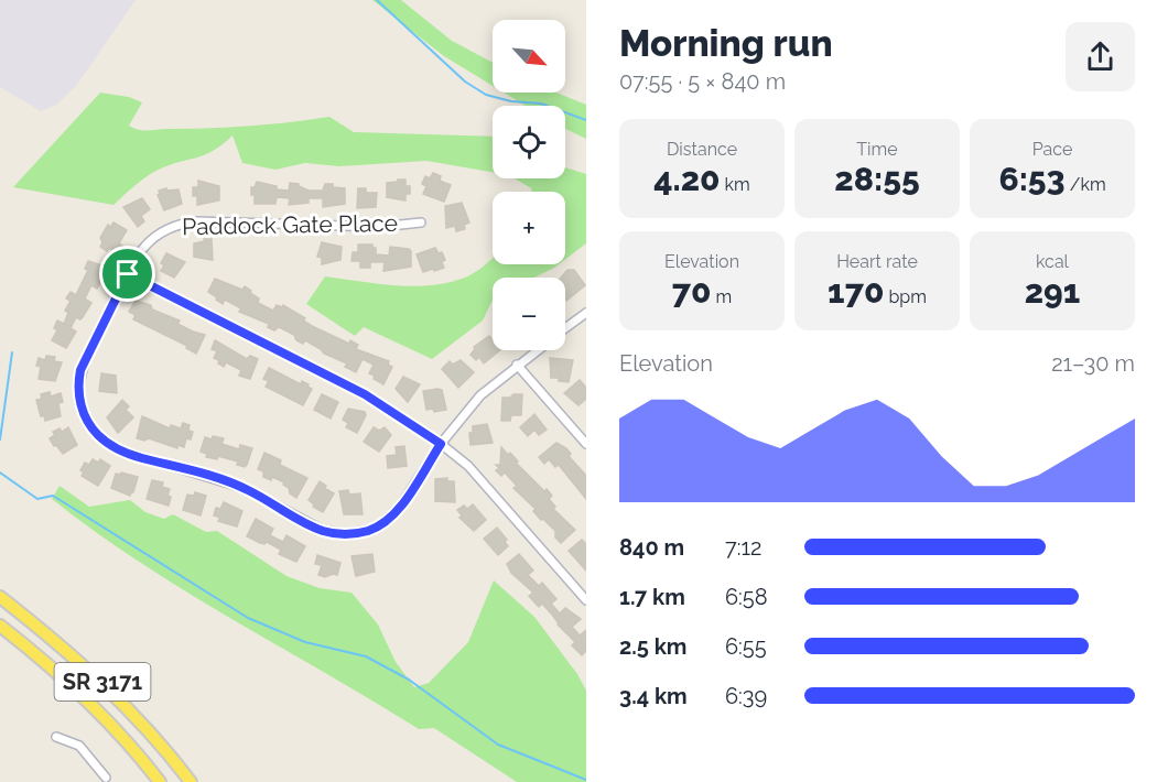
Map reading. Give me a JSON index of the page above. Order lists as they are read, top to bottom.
{
  "streets": {
    "main road": ["SR 3171"],
    "street": ["Paddock Gate Place"]
  },
  "north": "bottom right",
  "page": {
    "heading": ["Morning run", "07:55 · 5 × 840 m"],
    "map_buttons": ["+", "−"],
    "stats": [
      ["Distance", "4.20 km"],
      ["Time", "28:55"],
      ["Pace", "6:53 /km"],
      ["Elevation", "70 m"],
      ["Heart rate", "170 bpm"],
      ["kcal", "291"]
    ],
    "chart": ["Elevation", "21–30 m"],
    "list": [
      {
        "name": "840 m",
        "note": "7:12"
      },
      {
        "name": "1.7 km",
        "note": "6:58"
      },
      {
        "name": "2.5 km",
        "note": "6:55"
      },
      {
        "name": "3.4 km",
        "note": "6:39"
      }
    ]
  }
}
